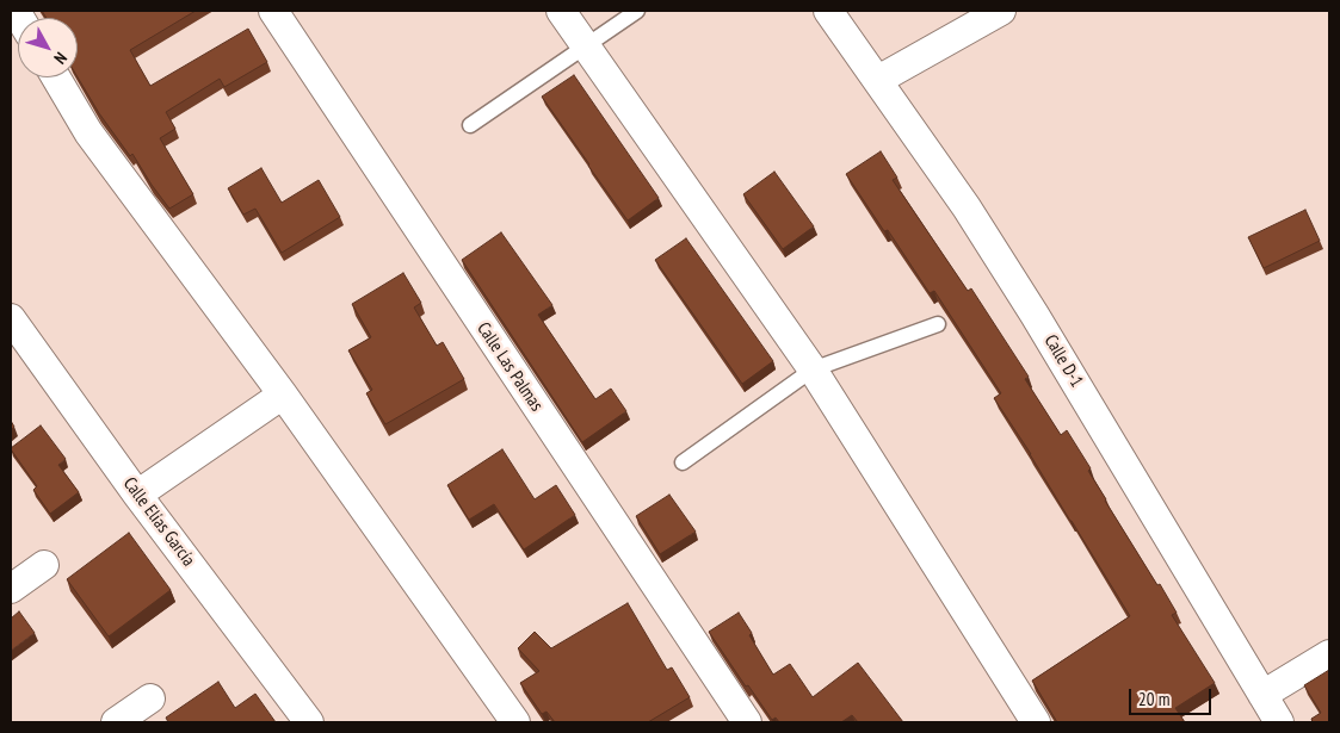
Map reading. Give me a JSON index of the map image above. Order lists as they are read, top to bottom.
{
  "streets": {
    "street": ["Calle D-1", "Calle Las Palmas", "Calle Elías García"]
  },
  "scale_bar": "20 m",
  "north": "bottom right"
}
